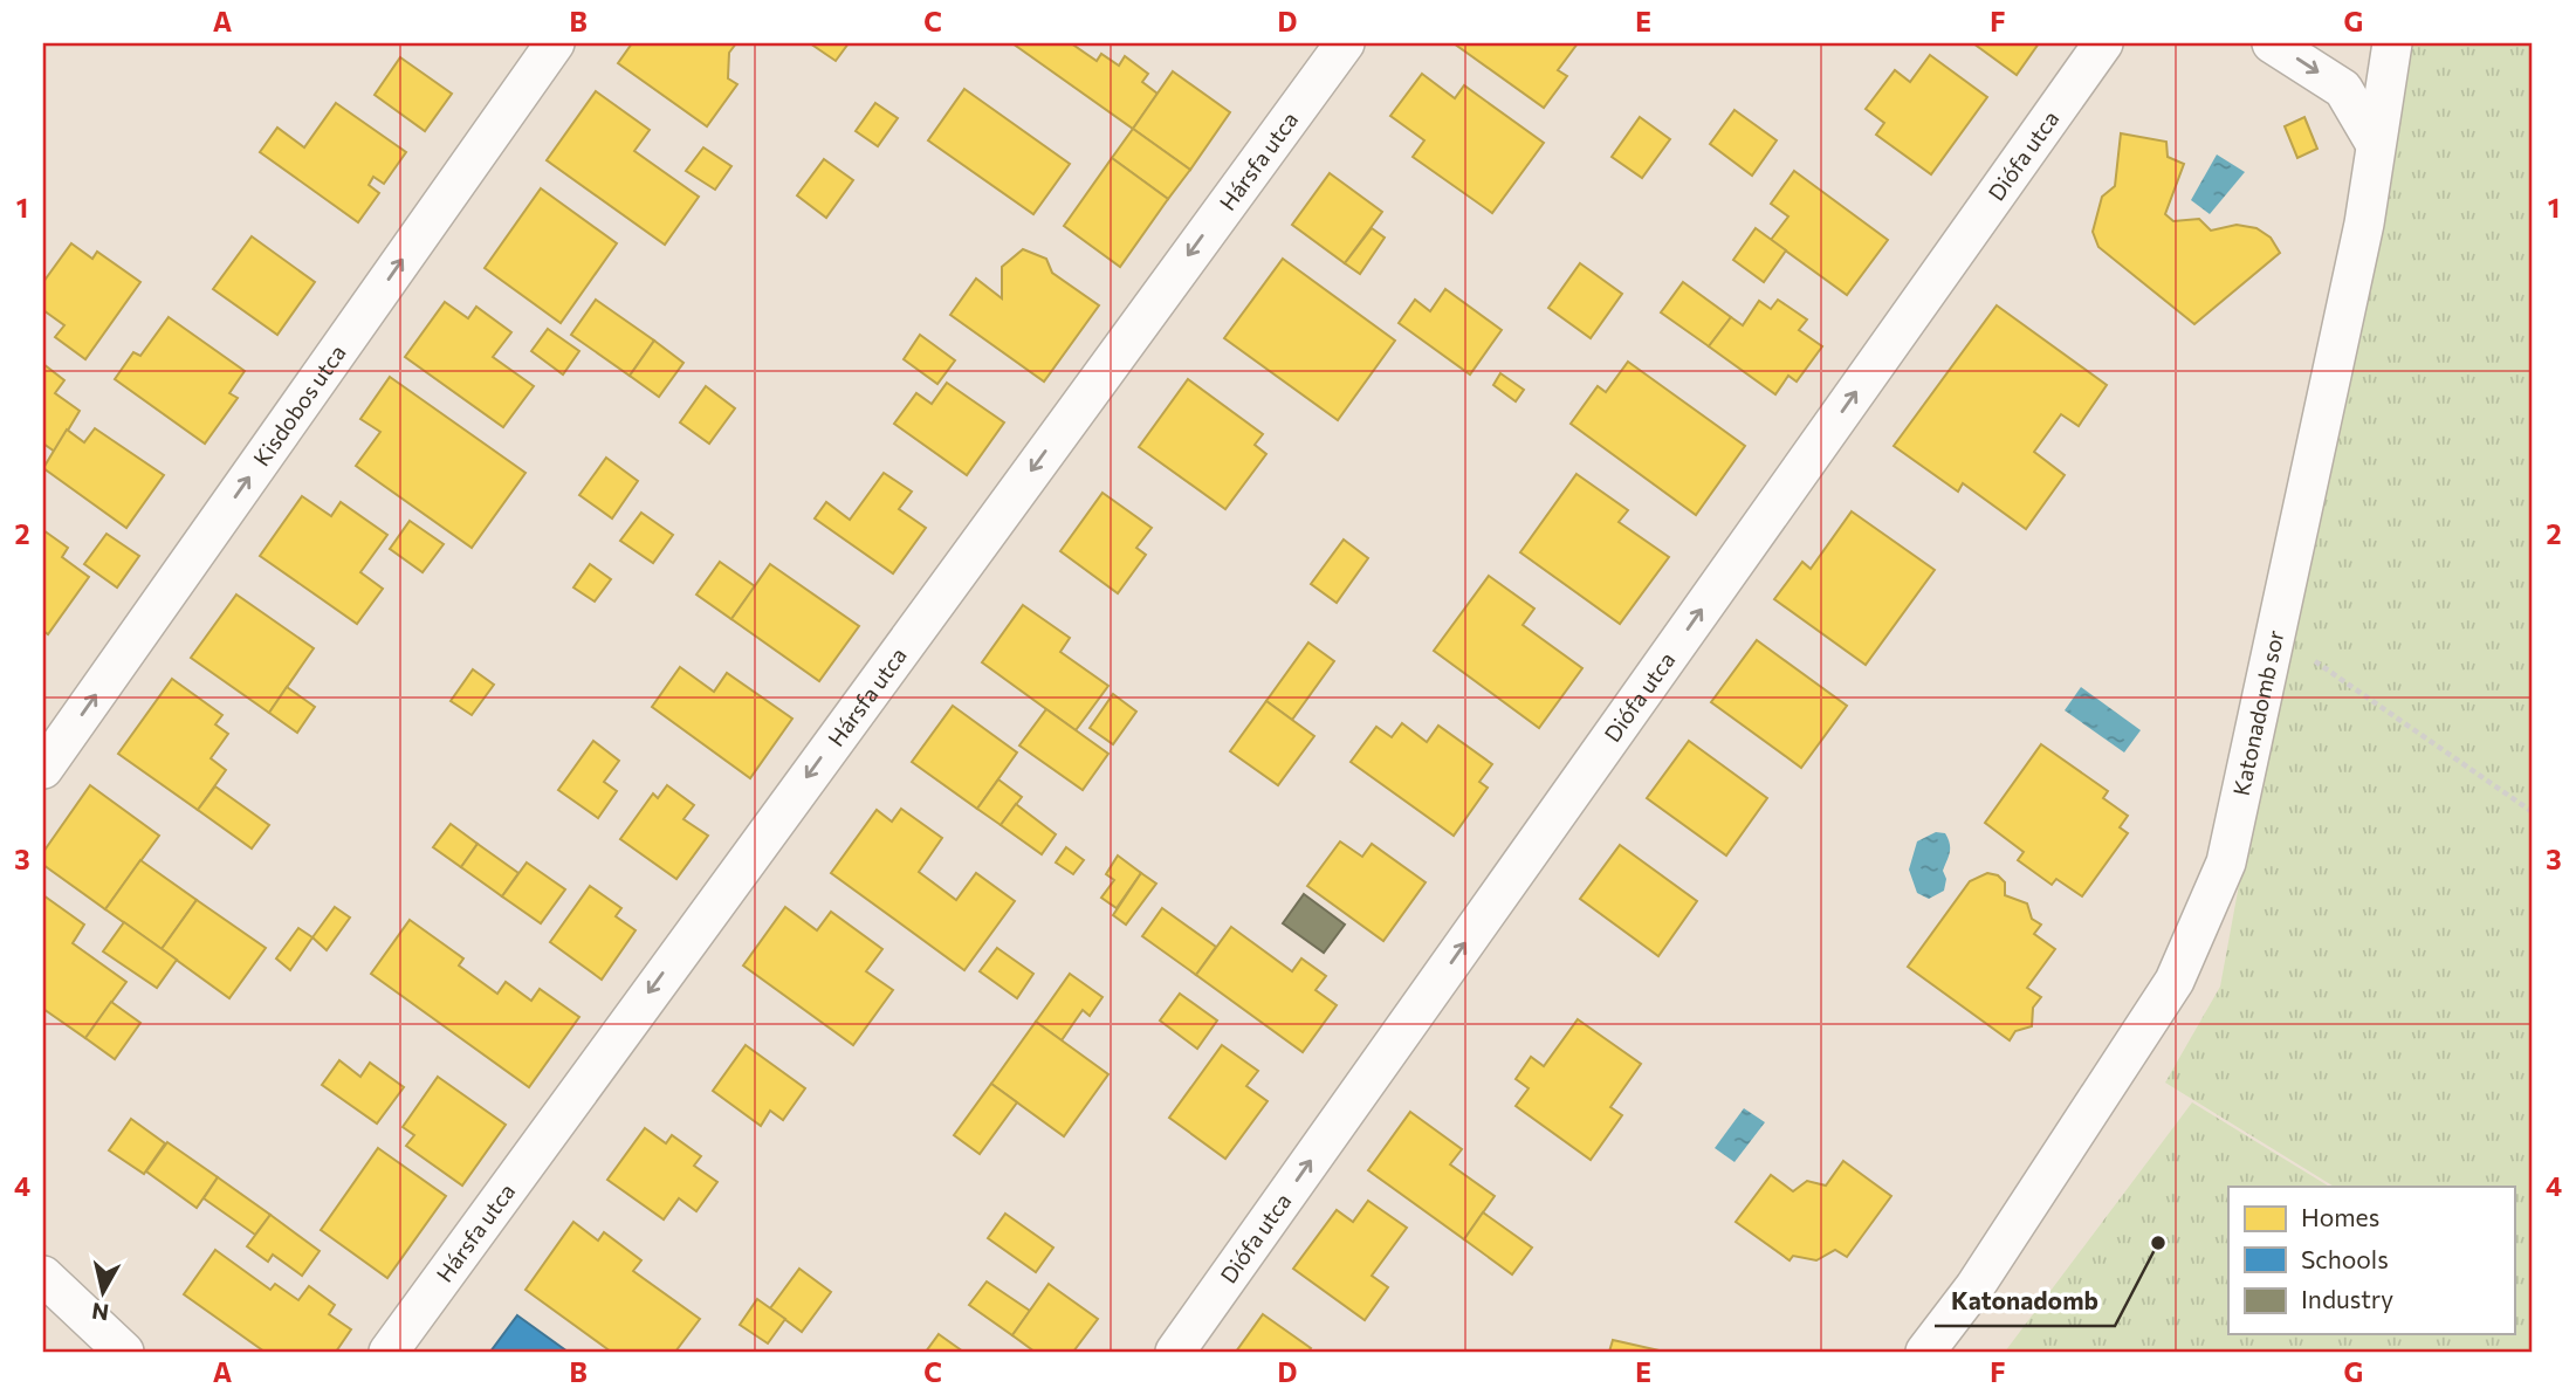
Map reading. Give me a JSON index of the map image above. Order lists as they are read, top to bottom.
{
  "streets": {
    "street": [
      "Diófa utca",
      "Hársfa utca",
      "Kisdobos utca",
      "Katonadomb sor"
    ]
  },
  "one_way": ["Diófa utca", "Hársfa utca", "Kisdobos utca"],
  "places": ["Katonadomb"],
  "legend": ["Homes", "Schools", "Industry"],
  "north": "bottom",
  "grid": {
    "columns": [
      "A",
      "B",
      "C",
      "D",
      "E",
      "F",
      "G"
    ],
    "rows": [
      "1",
      "2",
      "3",
      "4"
    ]
  }
}
